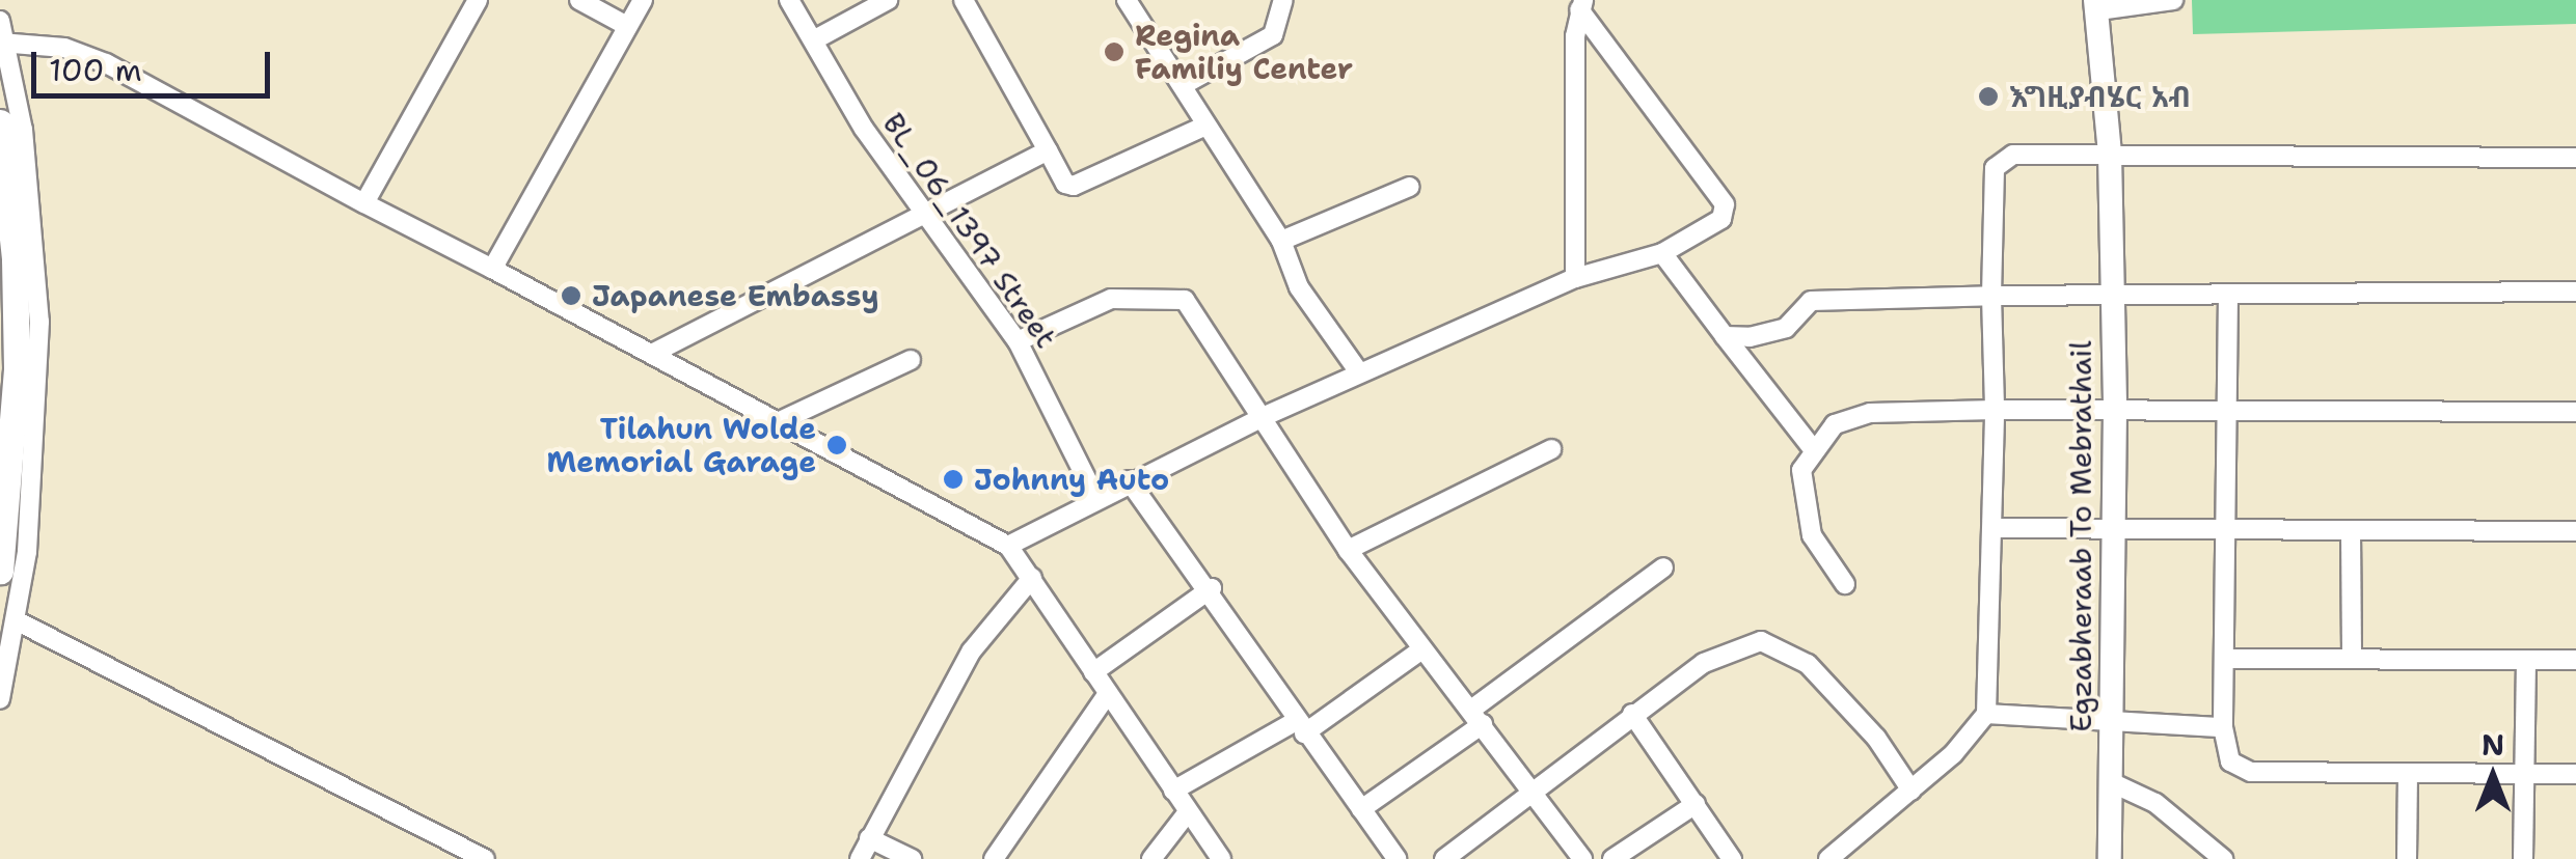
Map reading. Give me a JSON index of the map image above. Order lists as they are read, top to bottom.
{
  "streets": {
    "main road": ["Egzabheraab To Mebrathail"],
    "street": ["BL_06_1397 Street"]
  },
  "places": [
    "Regina Familiy Center",
    "እግዚያብሄር አብ",
    "Japanese Embassy",
    "Tilahun Wolde Memorial Garage",
    "Johnny Auto"
  ],
  "scale_bar": "100 m",
  "north": "top"
}
